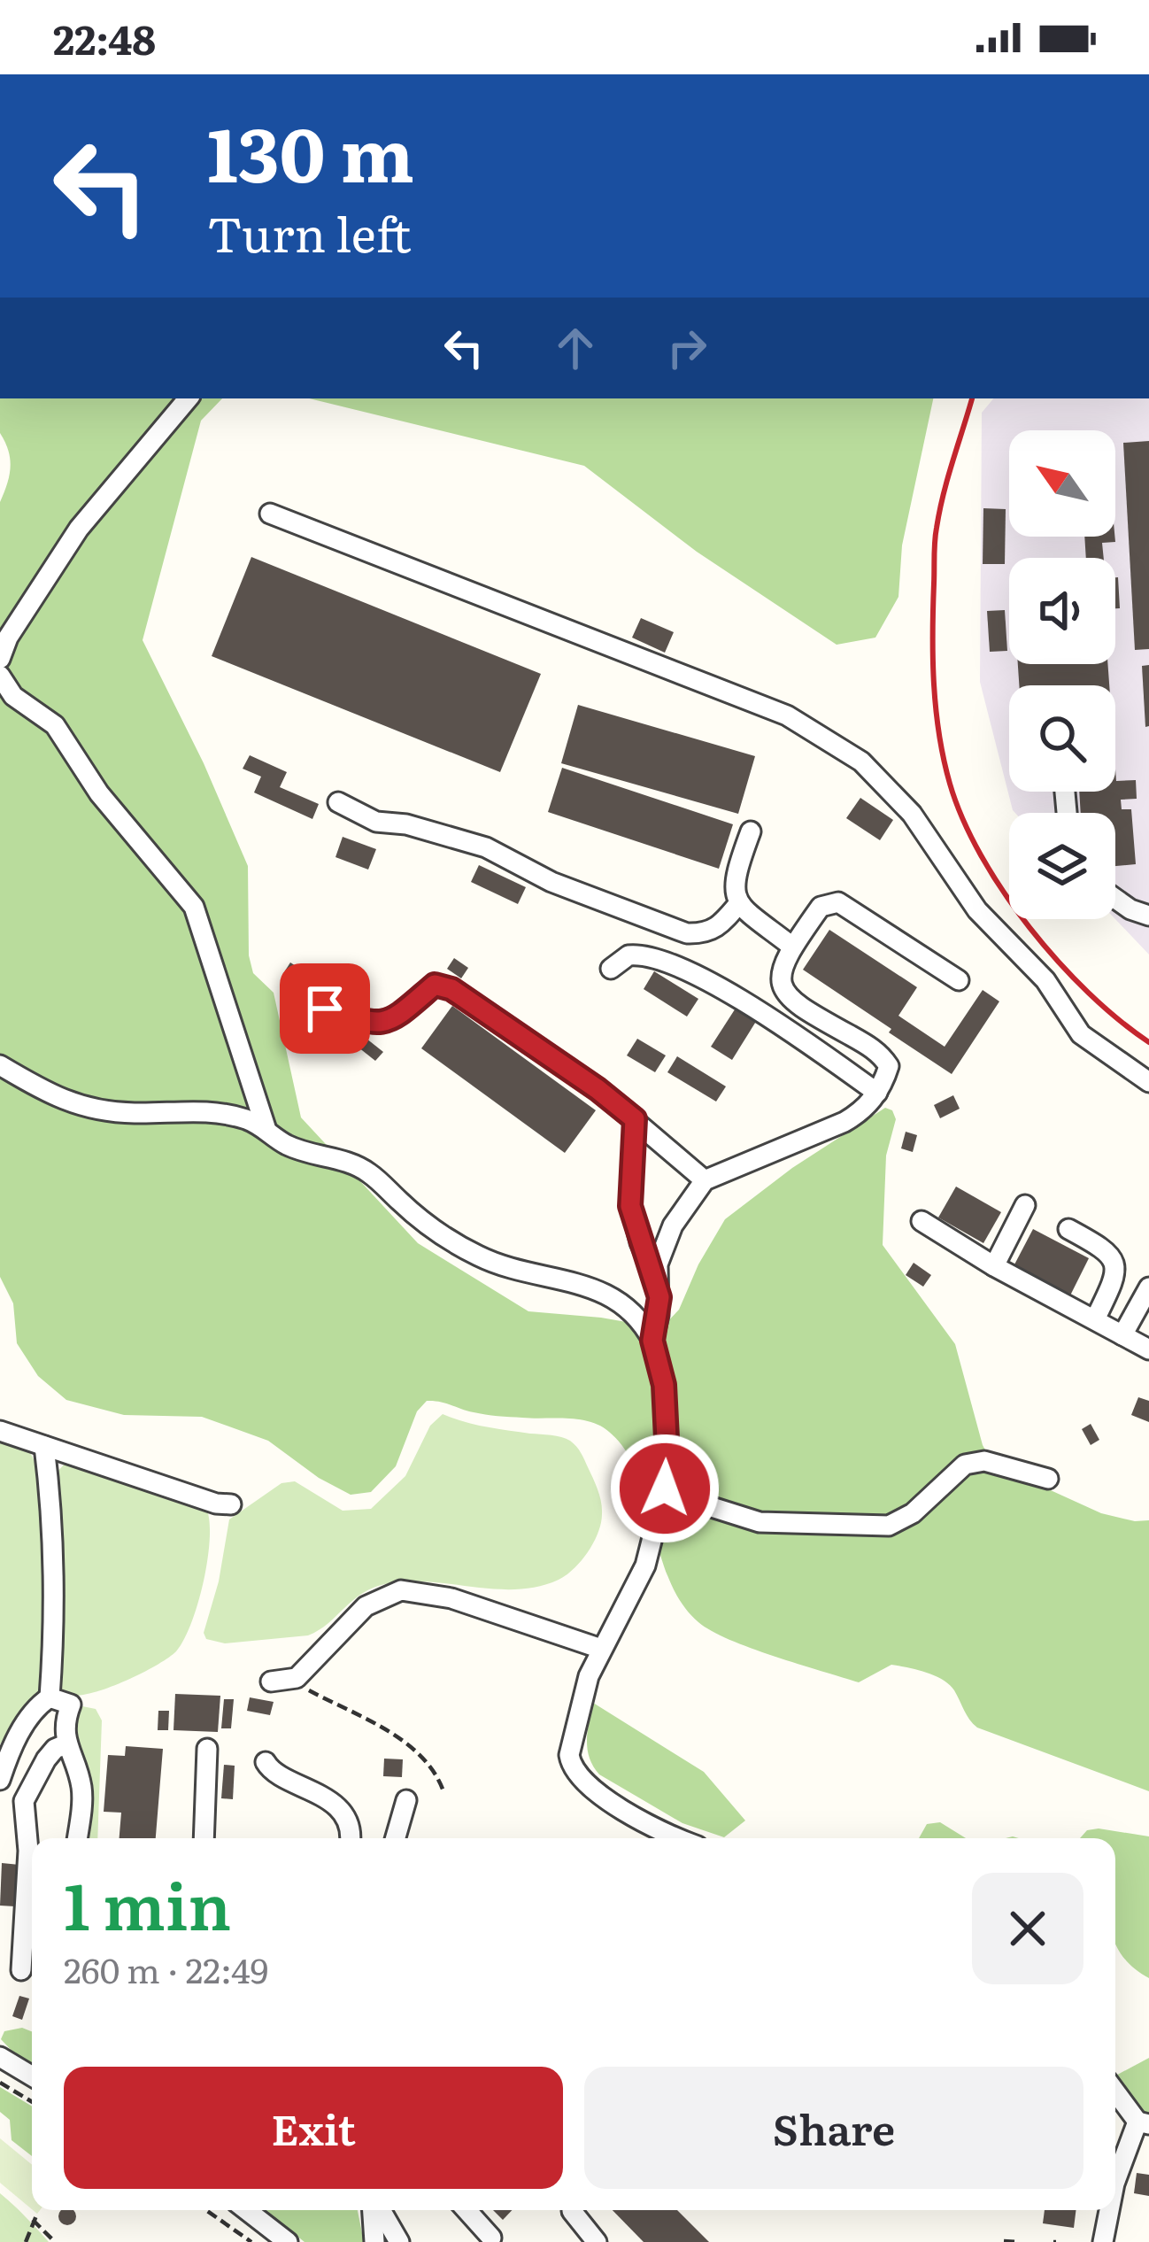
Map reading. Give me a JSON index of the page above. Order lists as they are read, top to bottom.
{
  "north": "top left",
  "page": {
    "status": "22:48",
    "turn": ["130 m", "Turn left"],
    "heading": ["1 min", "260 m · 22:49"],
    "buttons": ["Exit", "Share"]
  }
}
